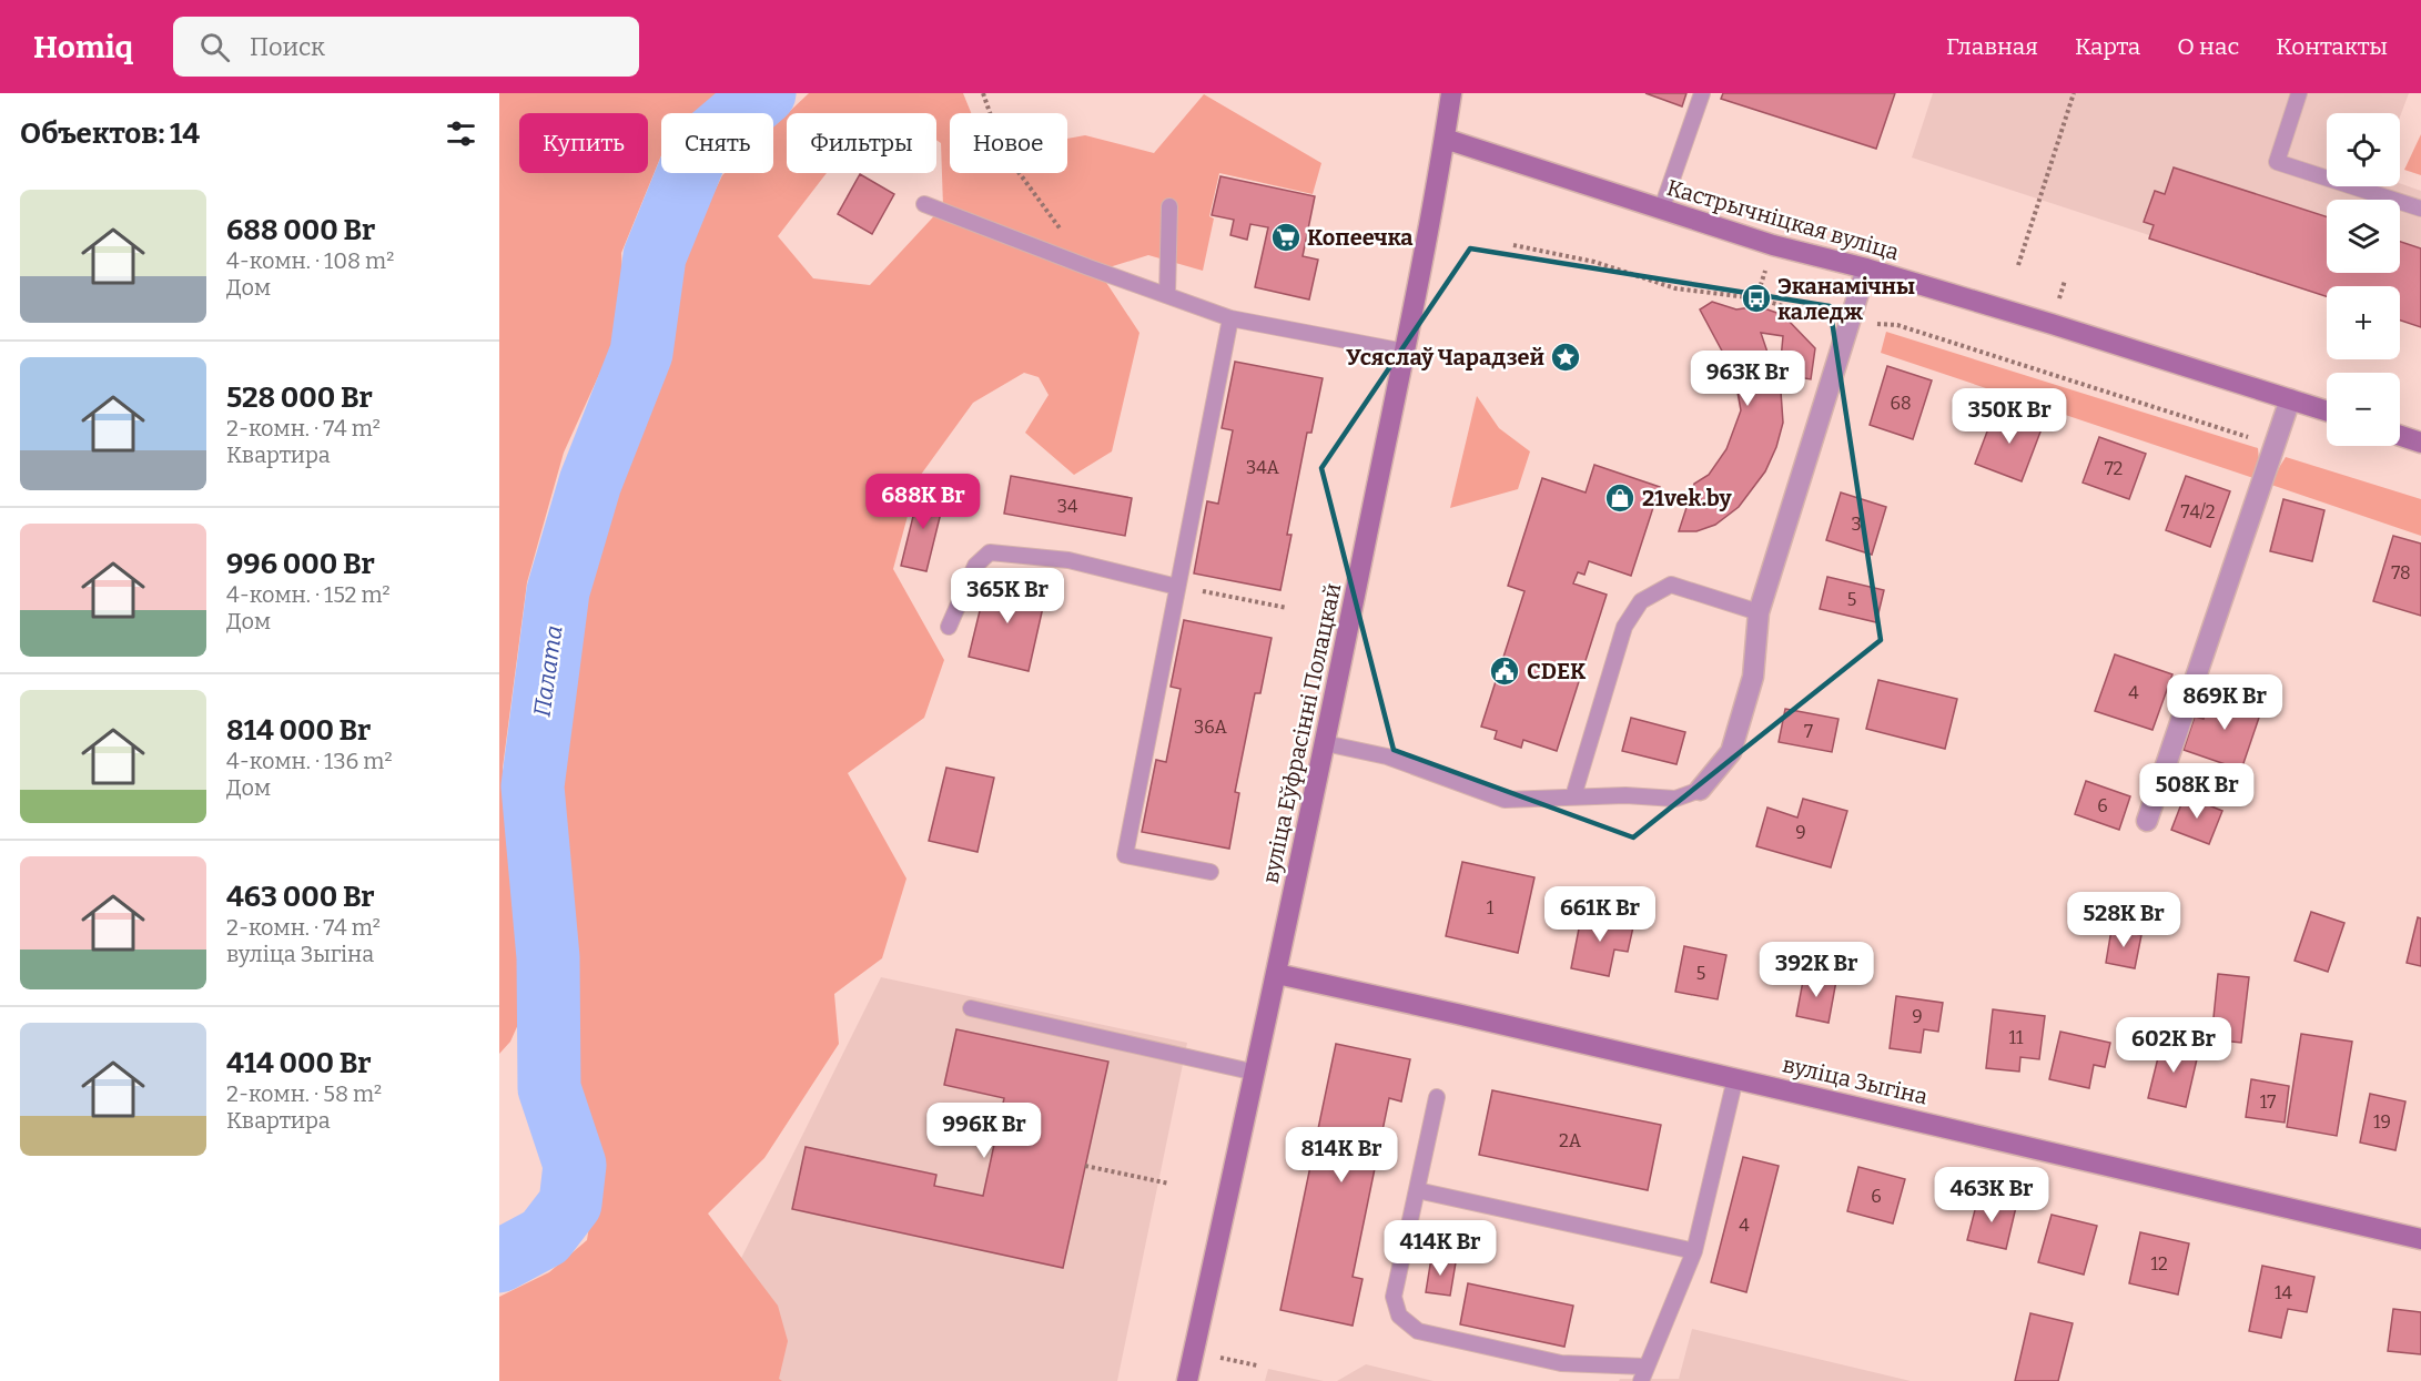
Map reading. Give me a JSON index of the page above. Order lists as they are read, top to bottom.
{
  "streets": {
    "main road": ["Кастрычніцкая вуліца", "вуліца Еўфрасінні Полацкай", "вуліца Зыгіна"]
  },
  "crossings": [
    ["Кастрычніцкая вуліца", "вуліца Еўфрасінні Полацкай"],
    ["вуліца Еўфрасінні Полацкай", "вуліца Зыгіна"]
  ],
  "water": ["Палата"],
  "places": {
    "supermarket": ["Копеечка"],
    "bus stop": ["Эканамічны каледж"],
    "place": ["Усяслаў Чарадзей"],
    "shop": ["21vek.by"],
    "public building": ["CDEK"]
  },
  "house_numbers": [
    "68",
    "34А",
    "72",
    "34",
    "74/2",
    "3",
    "78",
    "5",
    "4",
    "36А",
    "7",
    "6",
    "9",
    "1",
    "5",
    "9",
    "11",
    "17",
    "19",
    "2А",
    "6",
    "4",
    "12",
    "14"
  ],
  "page": {
    "header": "Homiq",
    "search": "Поиск",
    "nav": [
      "Главная",
      "Карта",
      "О нас",
      "Контакты"
    ],
    "heading": "Объектов: 14",
    "map_buttons": ["+", "−"],
    "chip": [
      "Купить",
      "Снять",
      "Фильтры",
      "Новое"
    ],
    "list": [
      {
        "name": "688 000 Br",
        "note": "4-комн. · 108 m² · Дом"
      },
      {
        "name": "528 000 Br",
        "note": "2-комн. · 74 m² · Квартира"
      },
      {
        "name": "996 000 Br",
        "note": "4-комн. · 152 m² · Дом"
      },
      {
        "name": "814 000 Br",
        "note": "4-комн. · 136 m² · Дом"
      },
      {
        "name": "463 000 Br",
        "note": "2-комн. · 74 m² · вуліца Зыгіна"
      },
      {
        "name": "414 000 Br",
        "note": "2-комн. · 58 m² · Квартира"
      }
    ],
    "price": [
      "963K Br",
      "350K Br",
      "688K Br",
      "365K Br",
      "869K Br",
      "508K Br",
      "661K Br",
      "528K Br",
      "392K Br",
      "602K Br",
      "996K Br",
      "814K Br",
      "463K Br",
      "414K Br"
    ]
  }
}
